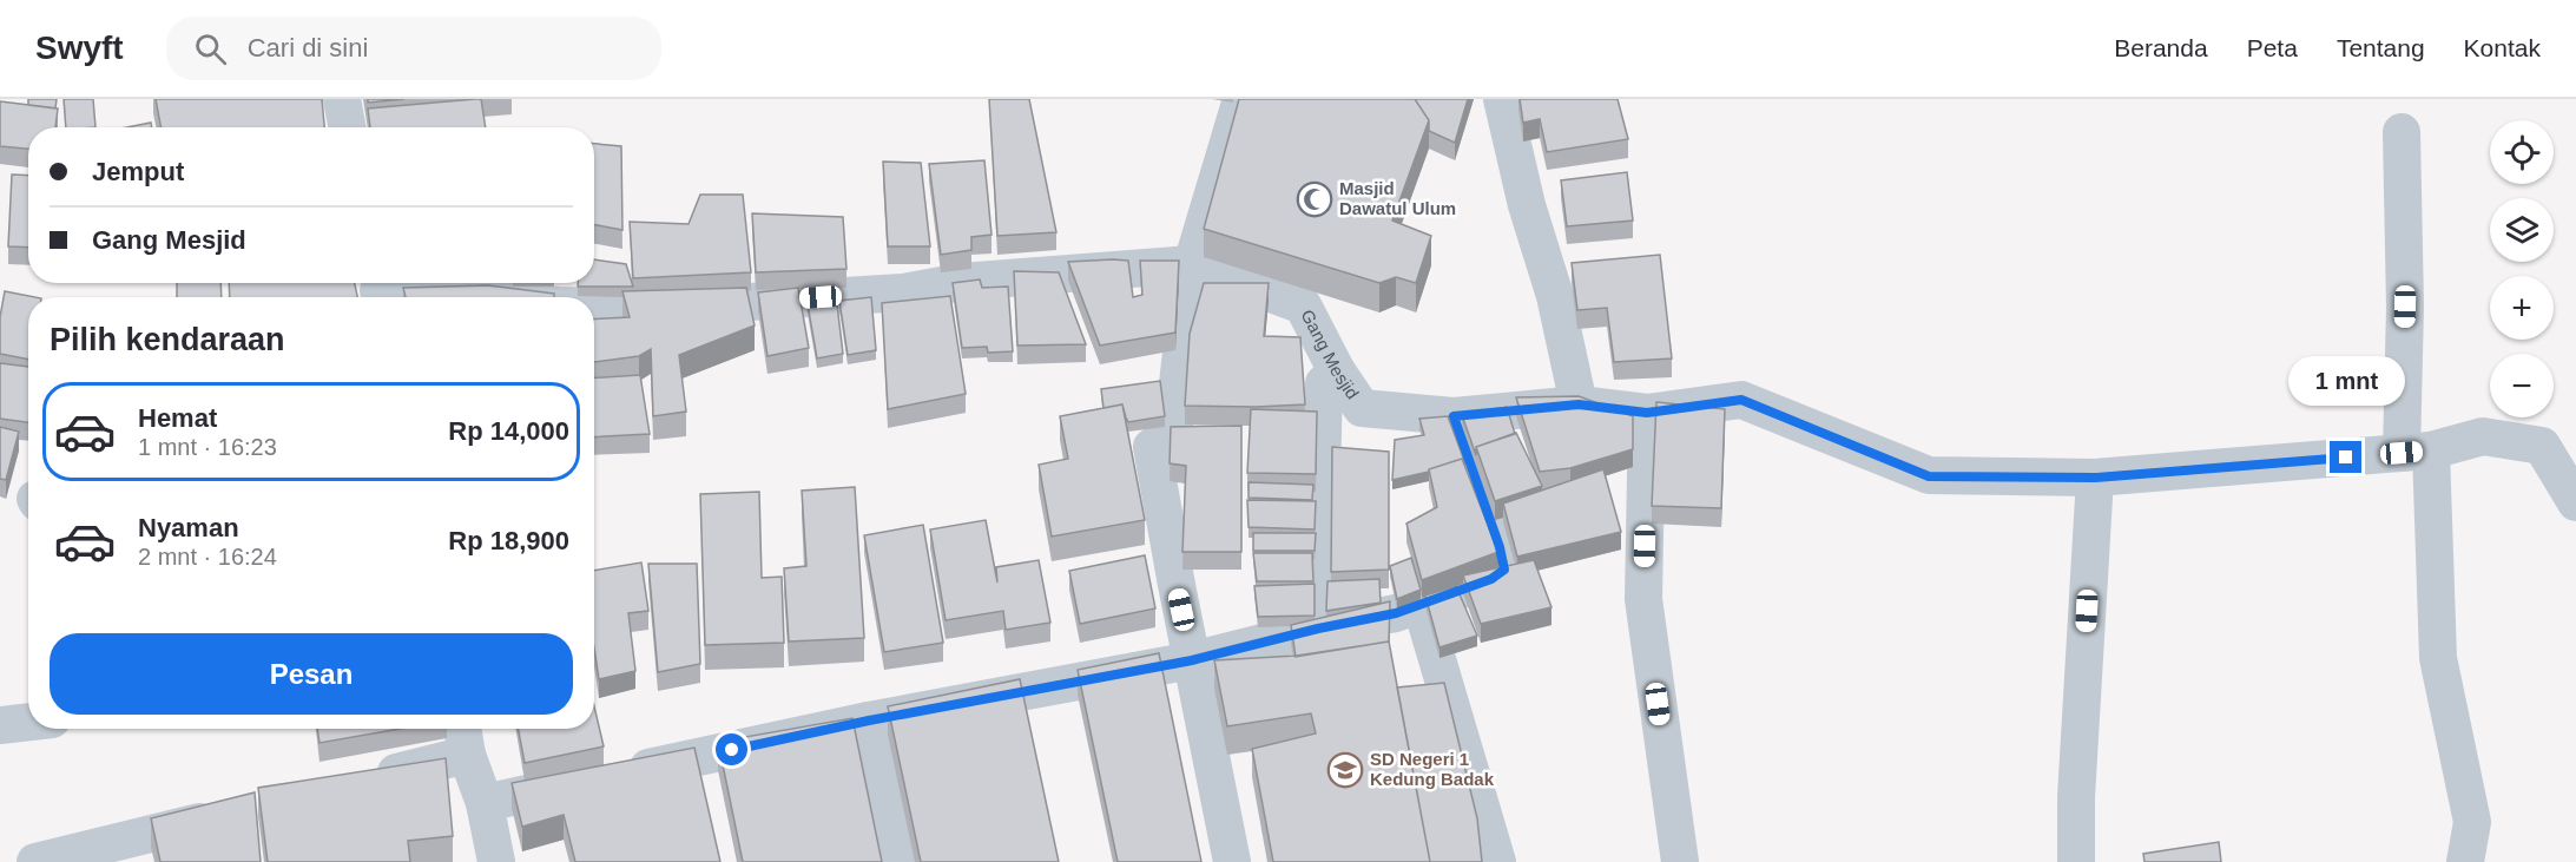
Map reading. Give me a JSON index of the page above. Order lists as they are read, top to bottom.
{
  "streets": {
    "street": ["Gang Mesjid"]
  },
  "places": {
    "mosque": ["Masjid Dawatul Ulum"],
    "school or university": ["SD Negeri 1 Kedung Badak"]
  },
  "page": {
    "header": "Swyft",
    "search": "Cari di sini",
    "nav": [
      "Beranda",
      "Peta",
      "Tentang",
      "Kontak"
    ],
    "map_buttons": ["+", "−"],
    "banner": ["Jemput", "Gang Mesjid"],
    "heading": "Pilih kendaraan",
    "bubble": "1 mnt",
    "list": [
      {
        "name": "Hemat",
        "note": "1 mnt · 16:23",
        "value": "Rp 14,000"
      },
      {
        "name": "Nyaman",
        "note": "2 mnt · 16:24",
        "value": "Rp 18,900"
      }
    ],
    "buttons": "Pesan"
  }
}
